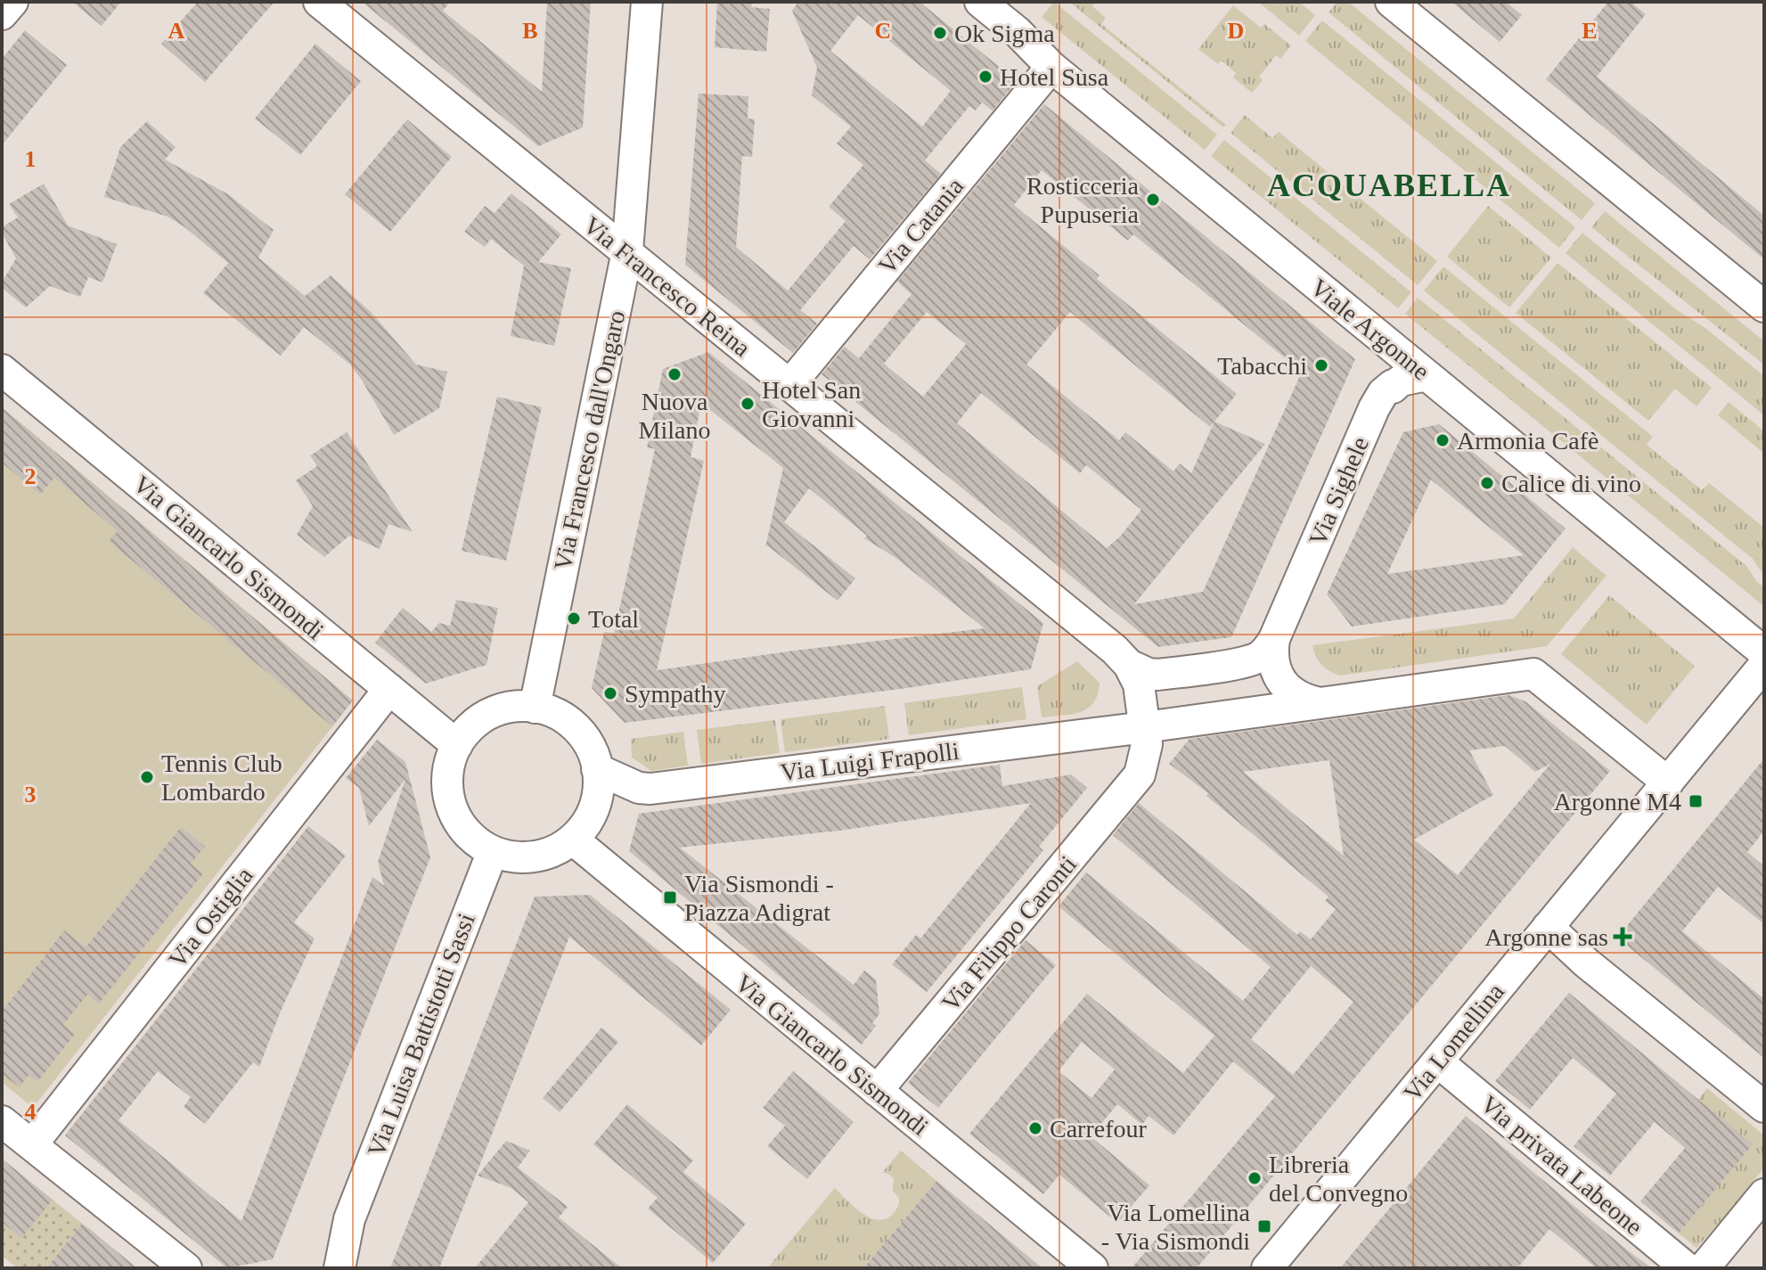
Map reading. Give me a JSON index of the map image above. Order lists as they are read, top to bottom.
{
  "streets": {
    "street": [
      "Via Catania",
      "Via Francesco Reina",
      "Viale Argonne",
      "Via Francesco dall'Ongaro",
      "Via Sighele",
      "Via Giancarlo Sismondi",
      "Via Luigi Frapolli",
      "Via Ostiglia",
      "Via Filippo Caronti",
      "Via Luisa Battistotti Sassi",
      "Via Lomellina",
      "Via privata Labeone"
    ]
  },
  "crossings": [
    ["Via Catania", "Via Francesco Reina"],
    ["Via Catania", "Viale Argonne"],
    ["Via Francesco Reina", "Via Francesco dall'Ongaro"],
    ["Viale Argonne", "Via Sighele"],
    ["Via Francesco dall'Ongaro", "Via Giancarlo Sismondi"],
    ["Via Francesco dall'Ongaro", "Via Luigi Frapolli"],
    ["Via Francesco dall'Ongaro", "Via Luisa Battistotti Sassi"],
    ["Via Giancarlo Sismondi", "Via Luigi Frapolli"],
    ["Via Giancarlo Sismondi", "Via Ostiglia"],
    ["Via Giancarlo Sismondi", "Via Filippo Caronti"],
    ["Via Giancarlo Sismondi", "Via Luisa Battistotti Sassi"],
    ["Via Luigi Frapolli", "Via Filippo Caronti"],
    ["Via Luigi Frapolli", "Via Luisa Battistotti Sassi"],
    ["Via Luigi Frapolli", "Via Lomellina"],
    ["Via Lomellina", "Via privata Labeone"]
  ],
  "districts": ["ACQUABELLA"],
  "places": {
    "other": [
      "Ok Sigma",
      "Hotel Susa",
      "Rosticceria Pupuseria",
      "Tabacchi",
      "Nuova Milano",
      "Hotel San Giovanni",
      "Armonia Cafè",
      "Calice di vino",
      "Total",
      "Sympathy",
      "Tennis Club Lombardo",
      "Carrefour",
      "Libreria del Convegno"
    ],
    "transit": ["Argonne M4", "Via Sismondi - Piazza Adigrat", "Via Lomellina - Via Sismondi"],
    "health": ["Argonne sas"]
  },
  "grid": {
    "columns": [
      "A",
      "B",
      "C",
      "D",
      "E"
    ],
    "rows": [
      "1",
      "2",
      "3",
      "4"
    ]
  }
}
